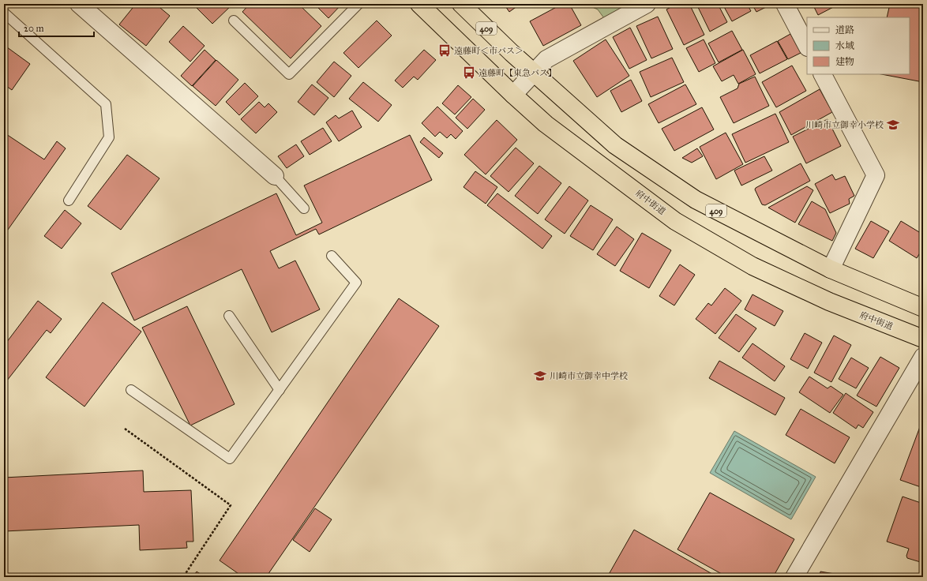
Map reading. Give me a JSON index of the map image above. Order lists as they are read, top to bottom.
{
  "streets": {
    "highway": ["409", "府中街道"]
  },
  "places": {
    "bus stop": ["遠藤町＜市バス＞", "遠藤町【東急バス】"],
    "school or university": ["川崎市立御幸小学校", "川崎市立御幸中学校"]
  },
  "legend": ["道路", "水域", "建物"],
  "scale_bar": "20 m"
}
